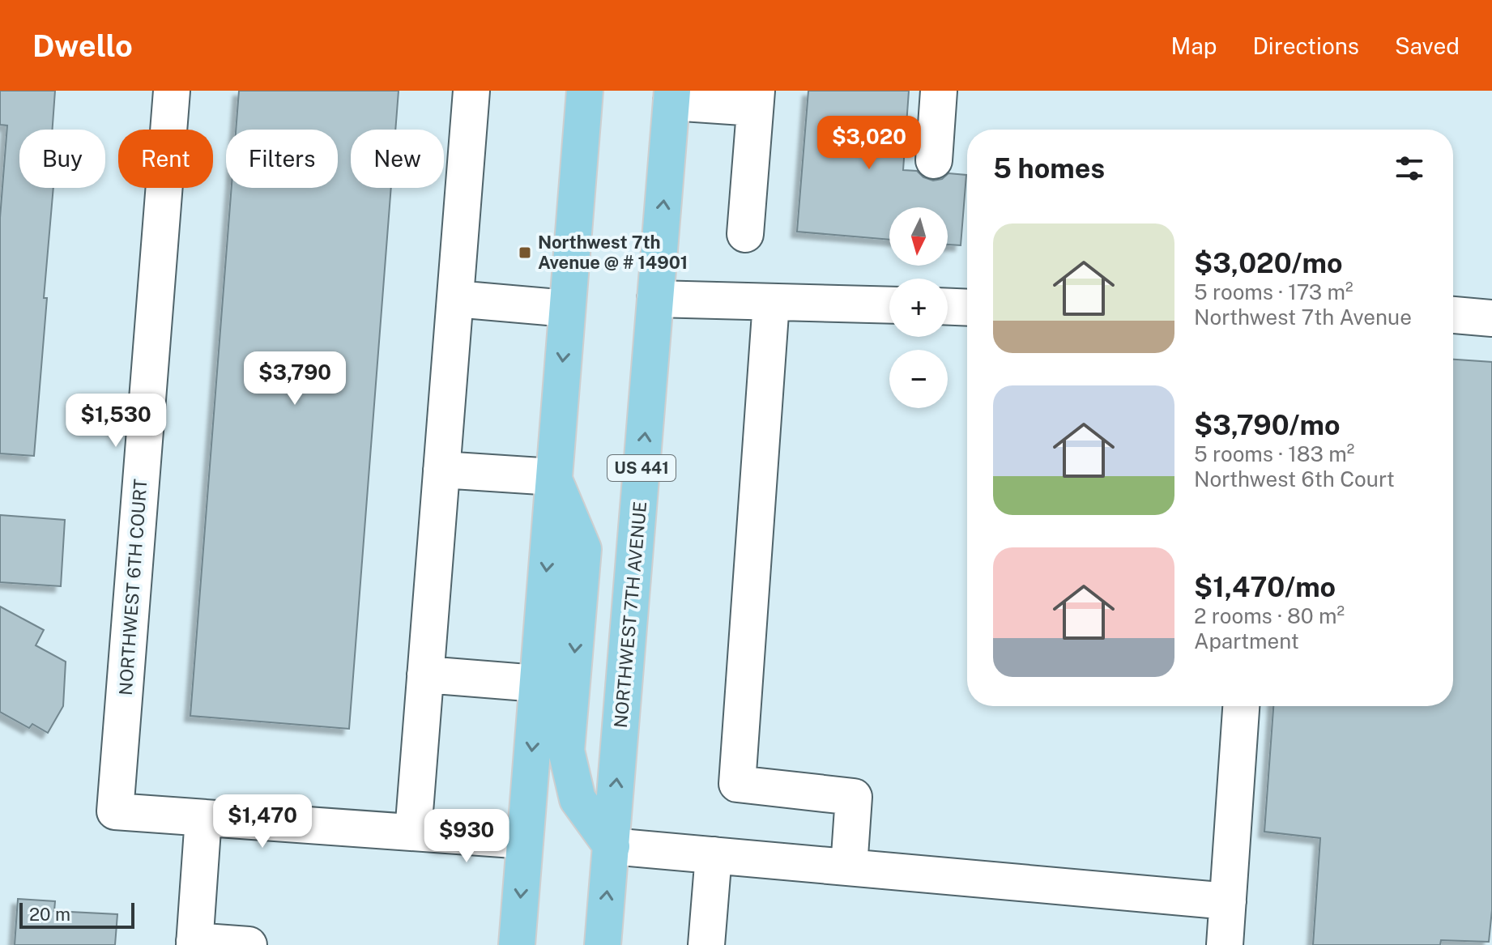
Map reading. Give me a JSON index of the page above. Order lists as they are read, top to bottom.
{
  "streets": {
    "main road": ["US 441", "NORTHWEST 7TH AVENUE"],
    "street": ["NORTHWEST 6TH COURT"]
  },
  "places": {
    "transit": ["Northwest 7th Avenue @ # 14901"]
  },
  "scale_bar": "20 m",
  "north": "bottom",
  "page": {
    "header": "Dwello",
    "nav": ["Map", "Directions", "Saved"],
    "price": [
      "$3,020",
      "$3,790",
      "$1,530",
      "$1,470",
      "$930"
    ],
    "chip": [
      "Buy",
      "Rent",
      "Filters",
      "New"
    ],
    "heading": "5 homes",
    "map_buttons": ["+", "−"],
    "list": [
      {
        "name": "$3,020/mo",
        "note": "5 rooms · 173 m² · Northwest 7th Avenue"
      },
      {
        "name": "$3,790/mo",
        "note": "5 rooms · 183 m² · Northwest 6th Court"
      },
      {
        "name": "$1,470/mo",
        "note": "2 rooms · 80 m² · Apartment"
      }
    ],
    "scale": "20 m"
  }
}
